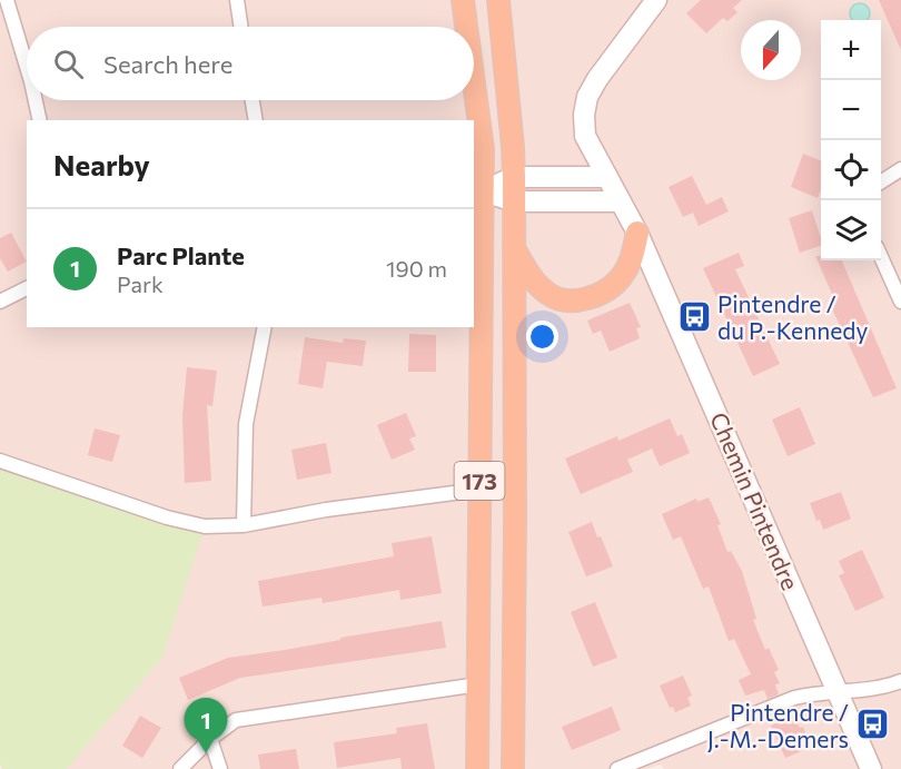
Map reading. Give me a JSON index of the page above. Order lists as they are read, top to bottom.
{
  "streets": {
    "main road": ["173"],
    "street": ["Chemin Pintendre"]
  },
  "crossings": [
    ["173", "Chemin Pintendre"]
  ],
  "places": {
    "bus stop": ["Pintendre / du P.-Kennedy", "Pintendre / J.-M.-Demers"]
  },
  "north": "bottom",
  "page": {
    "map_buttons": ["+", "−"],
    "search": "Search here",
    "heading": "Nearby",
    "list": [
      {
        "mark": "1",
        "name": "Parc Plante",
        "note": "Park",
        "value": "190 m"
      }
    ],
    "pins": "1"
  }
}
